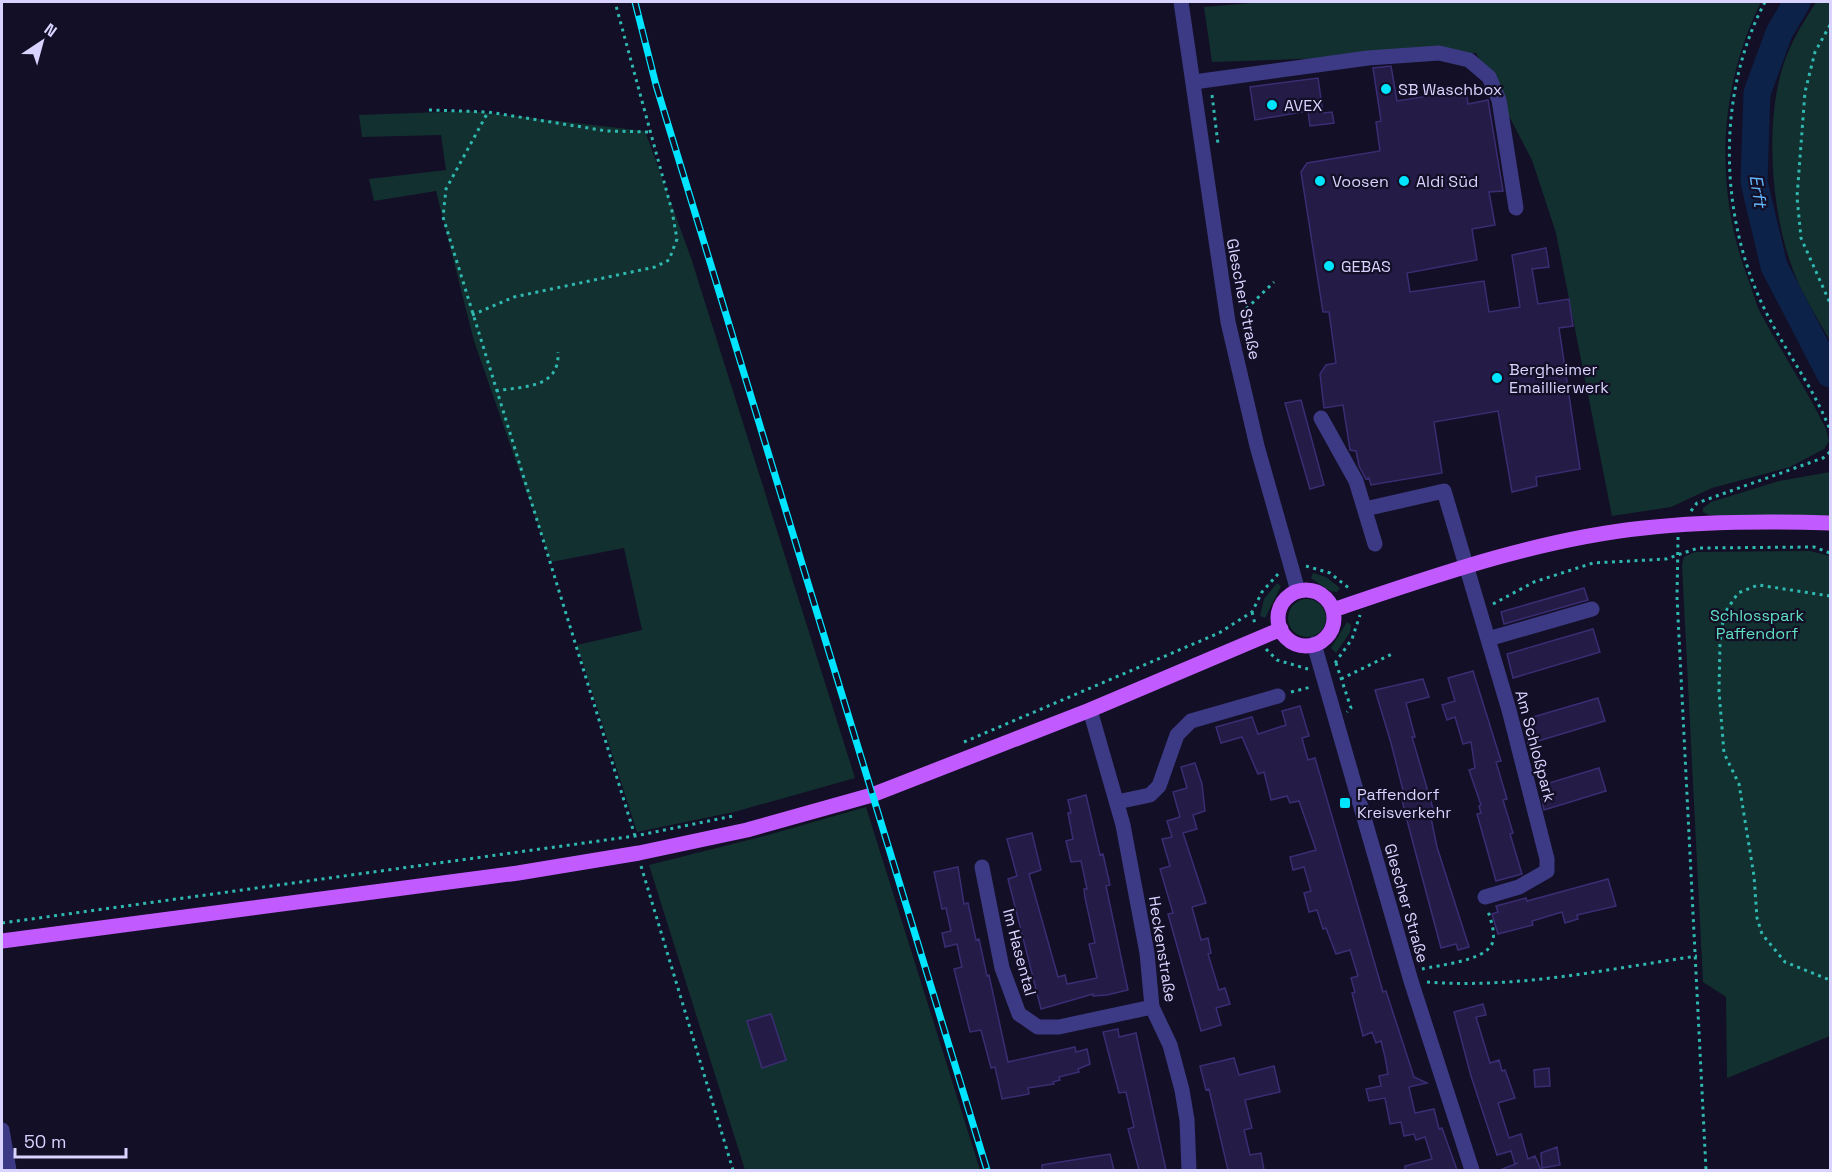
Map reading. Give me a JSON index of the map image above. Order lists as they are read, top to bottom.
{
  "streets": {
    "street": [
      "Glescher Straße",
      "Am Schloßpark",
      "Heckenstraße",
      "Im Hasental"
    ]
  },
  "crossings": [
    ["Heckenstraße", "Im Hasental"]
  ],
  "water": ["Erft"],
  "parks": ["Schlosspark Paffendorf"],
  "places": {
    "other": [
      "SB Waschbox",
      "AVEX",
      "Voosen",
      "Aldi Süd",
      "GEBAS",
      "Bergheimer Emaillierwerk"
    ],
    "transit": ["Paffendorf Kreisverkehr"]
  },
  "scale_bar": "50 m",
  "north": "top right"
}
